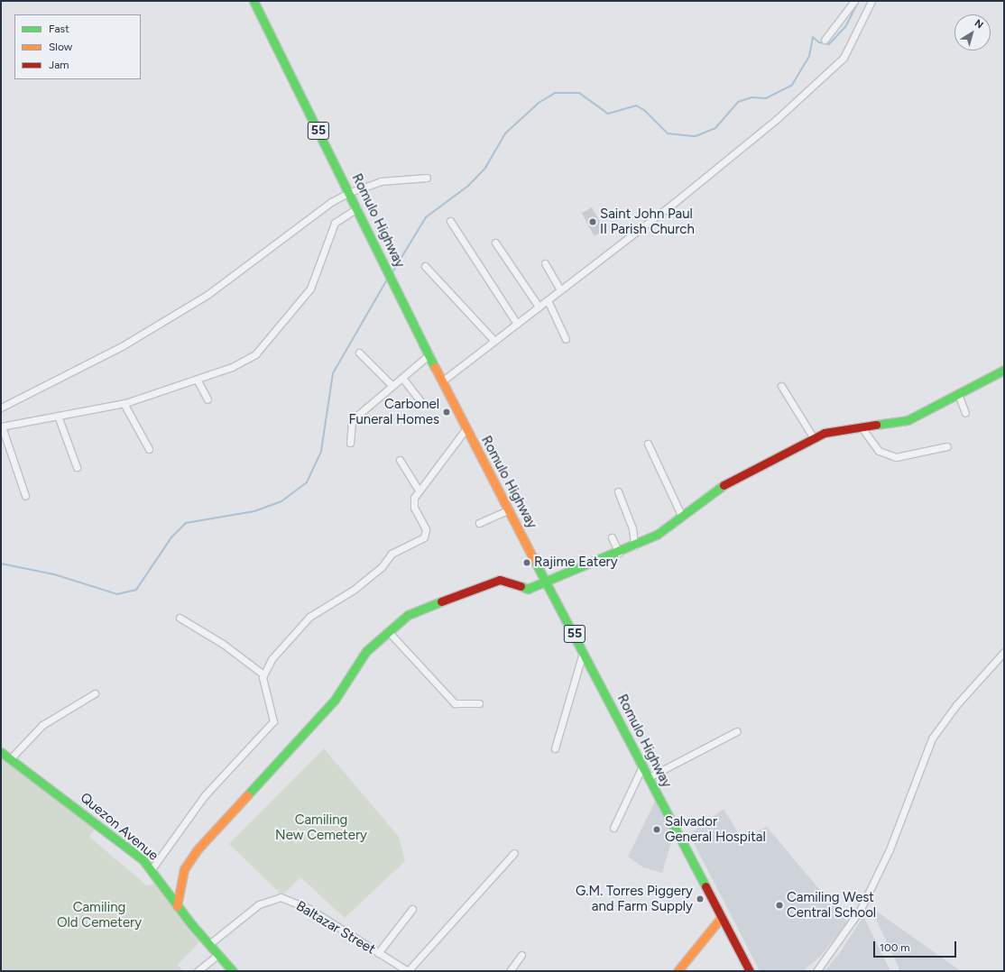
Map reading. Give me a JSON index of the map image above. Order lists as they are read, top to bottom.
{
  "streets": {
    "main road": ["55", "Romulo Highway", "Quezon Avenue"],
    "street": ["Baltazar Street"]
  },
  "crossings": [
    ["Quezon Avenue", "Baltazar Street"]
  ],
  "parks": ["Camiling New Cemetery", "Camiling Old Cemetery"],
  "places": [
    "Saint John Paul II Parish Church",
    "Carbonel Funeral Homes",
    "Rajime Eatery",
    "Salvador General Hospital",
    "G.M. Torres Piggery and Farm Supply",
    "Camiling West Central School"
  ],
  "legend": ["Fast", "Slow", "Jam"],
  "scale_bar": "100 m",
  "north": "top right"
}
